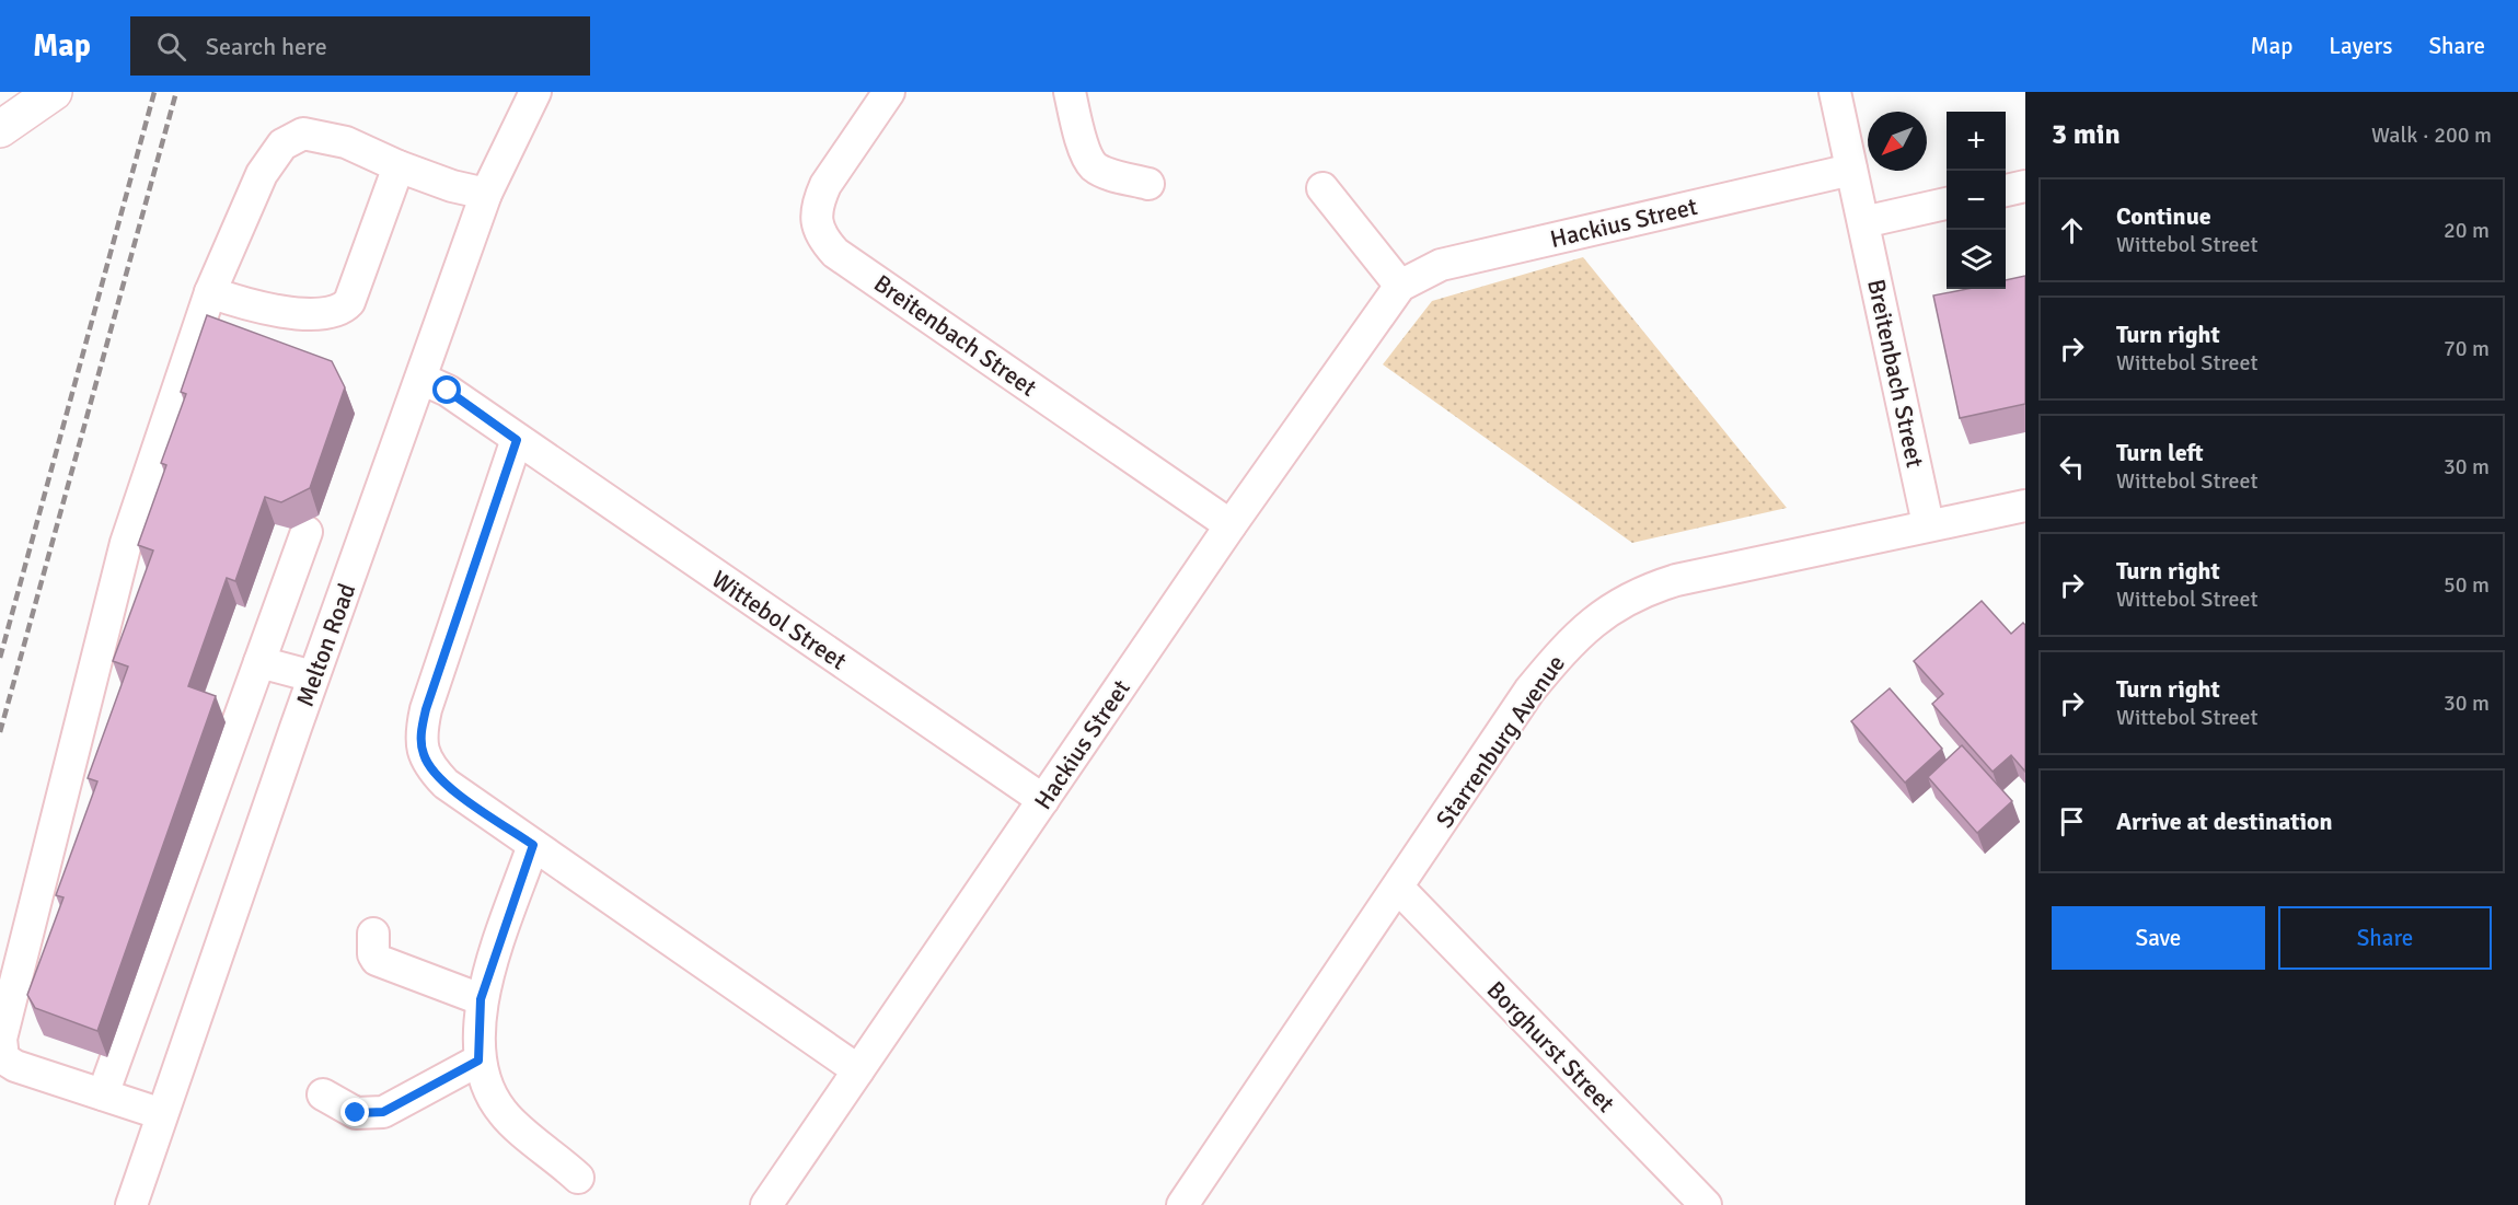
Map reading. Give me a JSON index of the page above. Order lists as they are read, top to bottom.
{
  "streets": {
    "street": [
      "Hackius Street",
      "Breitenbach Street",
      "Wittebol Street",
      "Melton Road",
      "Starrenburg Avenue",
      "Borghurst Street"
    ]
  },
  "crossings": [
    ["Hackius Street", "Breitenbach Street"],
    ["Hackius Street", "Wittebol Street"],
    ["Breitenbach Street", "Starrenburg Avenue"],
    ["Wittebol Street", "Melton Road"],
    ["Starrenburg Avenue", "Borghurst Street"]
  ],
  "north": "bottom left",
  "page": {
    "header": "Map",
    "search": "Search here",
    "nav": ["Map", "Layers", "Share"],
    "heading": ["3 min", "Walk · 200 m"],
    "map_buttons": ["+", "−"],
    "list": [
      ["Continue", "Wittebol Street", "20 m"],
      ["Turn right", "Wittebol Street", "70 m"],
      ["Turn left", "Wittebol Street", "30 m"],
      ["Turn right", "Wittebol Street", "50 m"],
      ["Turn right", "Wittebol Street", "30 m"],
      "Arrive at destination"
    ],
    "buttons": ["Save", "Share"]
  }
}
